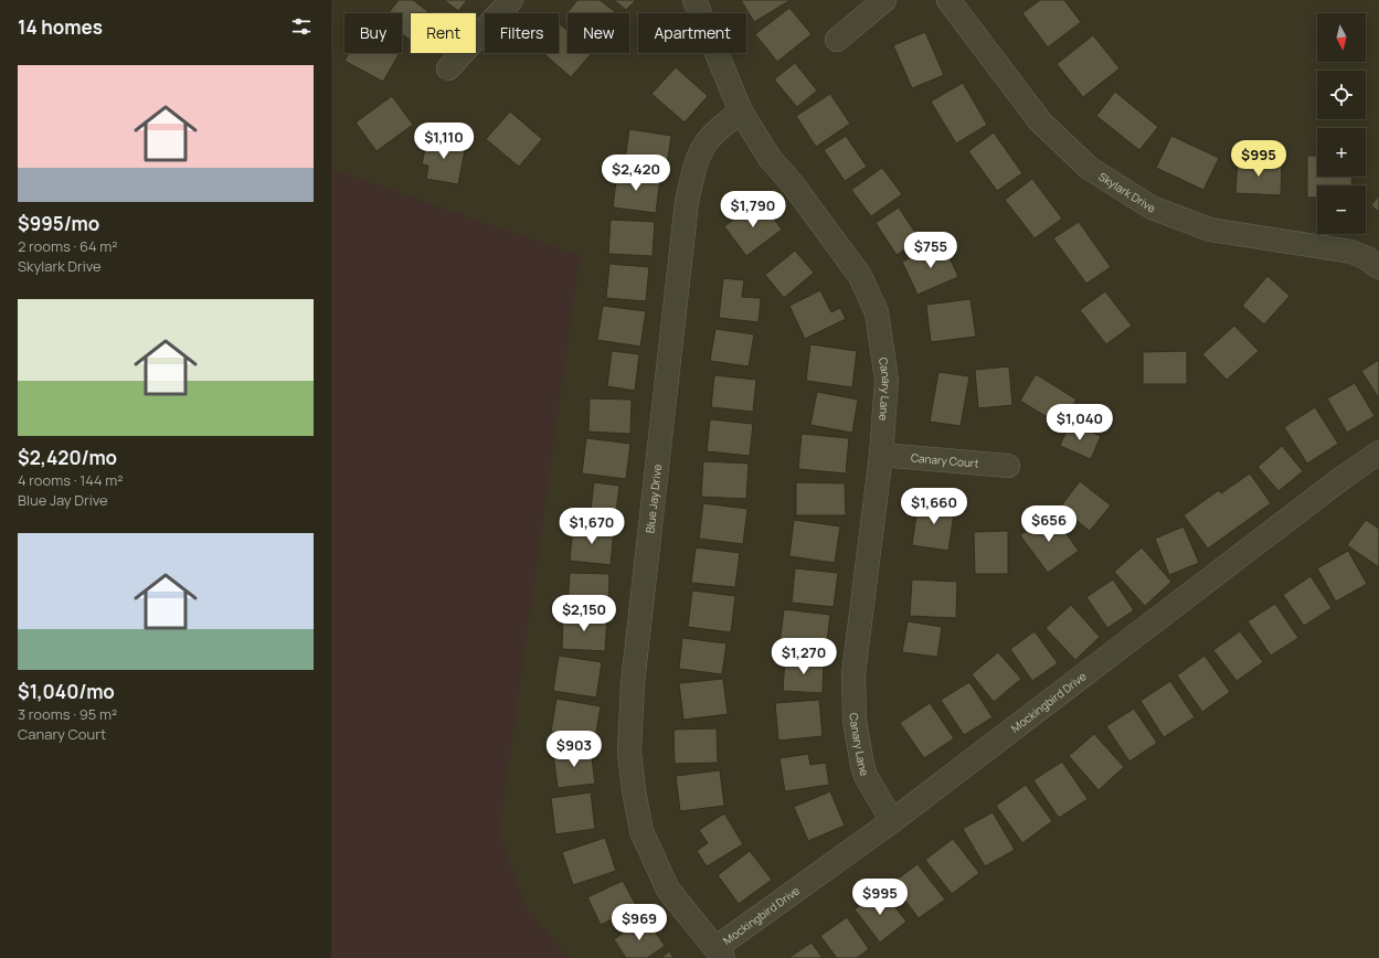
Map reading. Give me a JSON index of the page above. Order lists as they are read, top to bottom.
{
  "streets": {
    "street": [
      "Skylark Drive",
      "Canary Lane",
      "Canary Court",
      "Blue Jay Drive",
      "Mockingbird Drive"
    ]
  },
  "crossings": [
    ["Canary Lane", "Canary Court"],
    ["Canary Lane", "Blue Jay Drive"],
    ["Canary Lane", "Mockingbird Drive"],
    ["Blue Jay Drive", "Mockingbird Drive"]
  ],
  "north": "bottom",
  "page": {
    "heading": "14 homes",
    "map_buttons": ["+", "−"],
    "chip": [
      "Buy",
      "Rent",
      "Filters",
      "New",
      "Apartment"
    ],
    "list": [
      {
        "name": "$995/mo",
        "note": "2 rooms · 64 m² · Skylark Drive"
      },
      {
        "name": "$2,420/mo",
        "note": "4 rooms · 144 m² · Blue Jay Drive"
      },
      {
        "name": "$1,040/mo",
        "note": "3 rooms · 95 m² · Canary Court"
      }
    ],
    "price": [
      "$1,110",
      "$995",
      "$2,420",
      "$1,790",
      "$755",
      "$1,040",
      "$1,660",
      "$656",
      "$1,670",
      "$2,150",
      "$1,270",
      "$903",
      "$995",
      "$969"
    ]
  }
}
